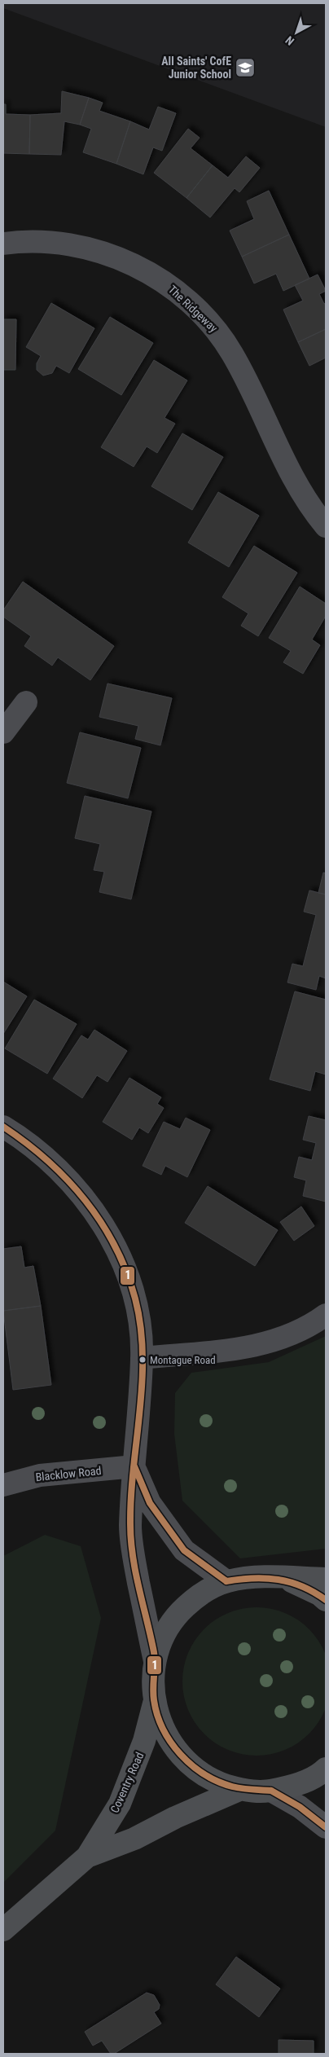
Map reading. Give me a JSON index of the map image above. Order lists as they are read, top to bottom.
{
  "streets": {
    "main road": ["Coventry Road"],
    "street": ["The Ridgeway", "Blacklow Road"]
  },
  "places": {
    "school or university": ["All Saints' CofE Junior School"],
    "other": ["Montague Road"]
  },
  "lines": ["transit line 1"],
  "north": "bottom left"
}
